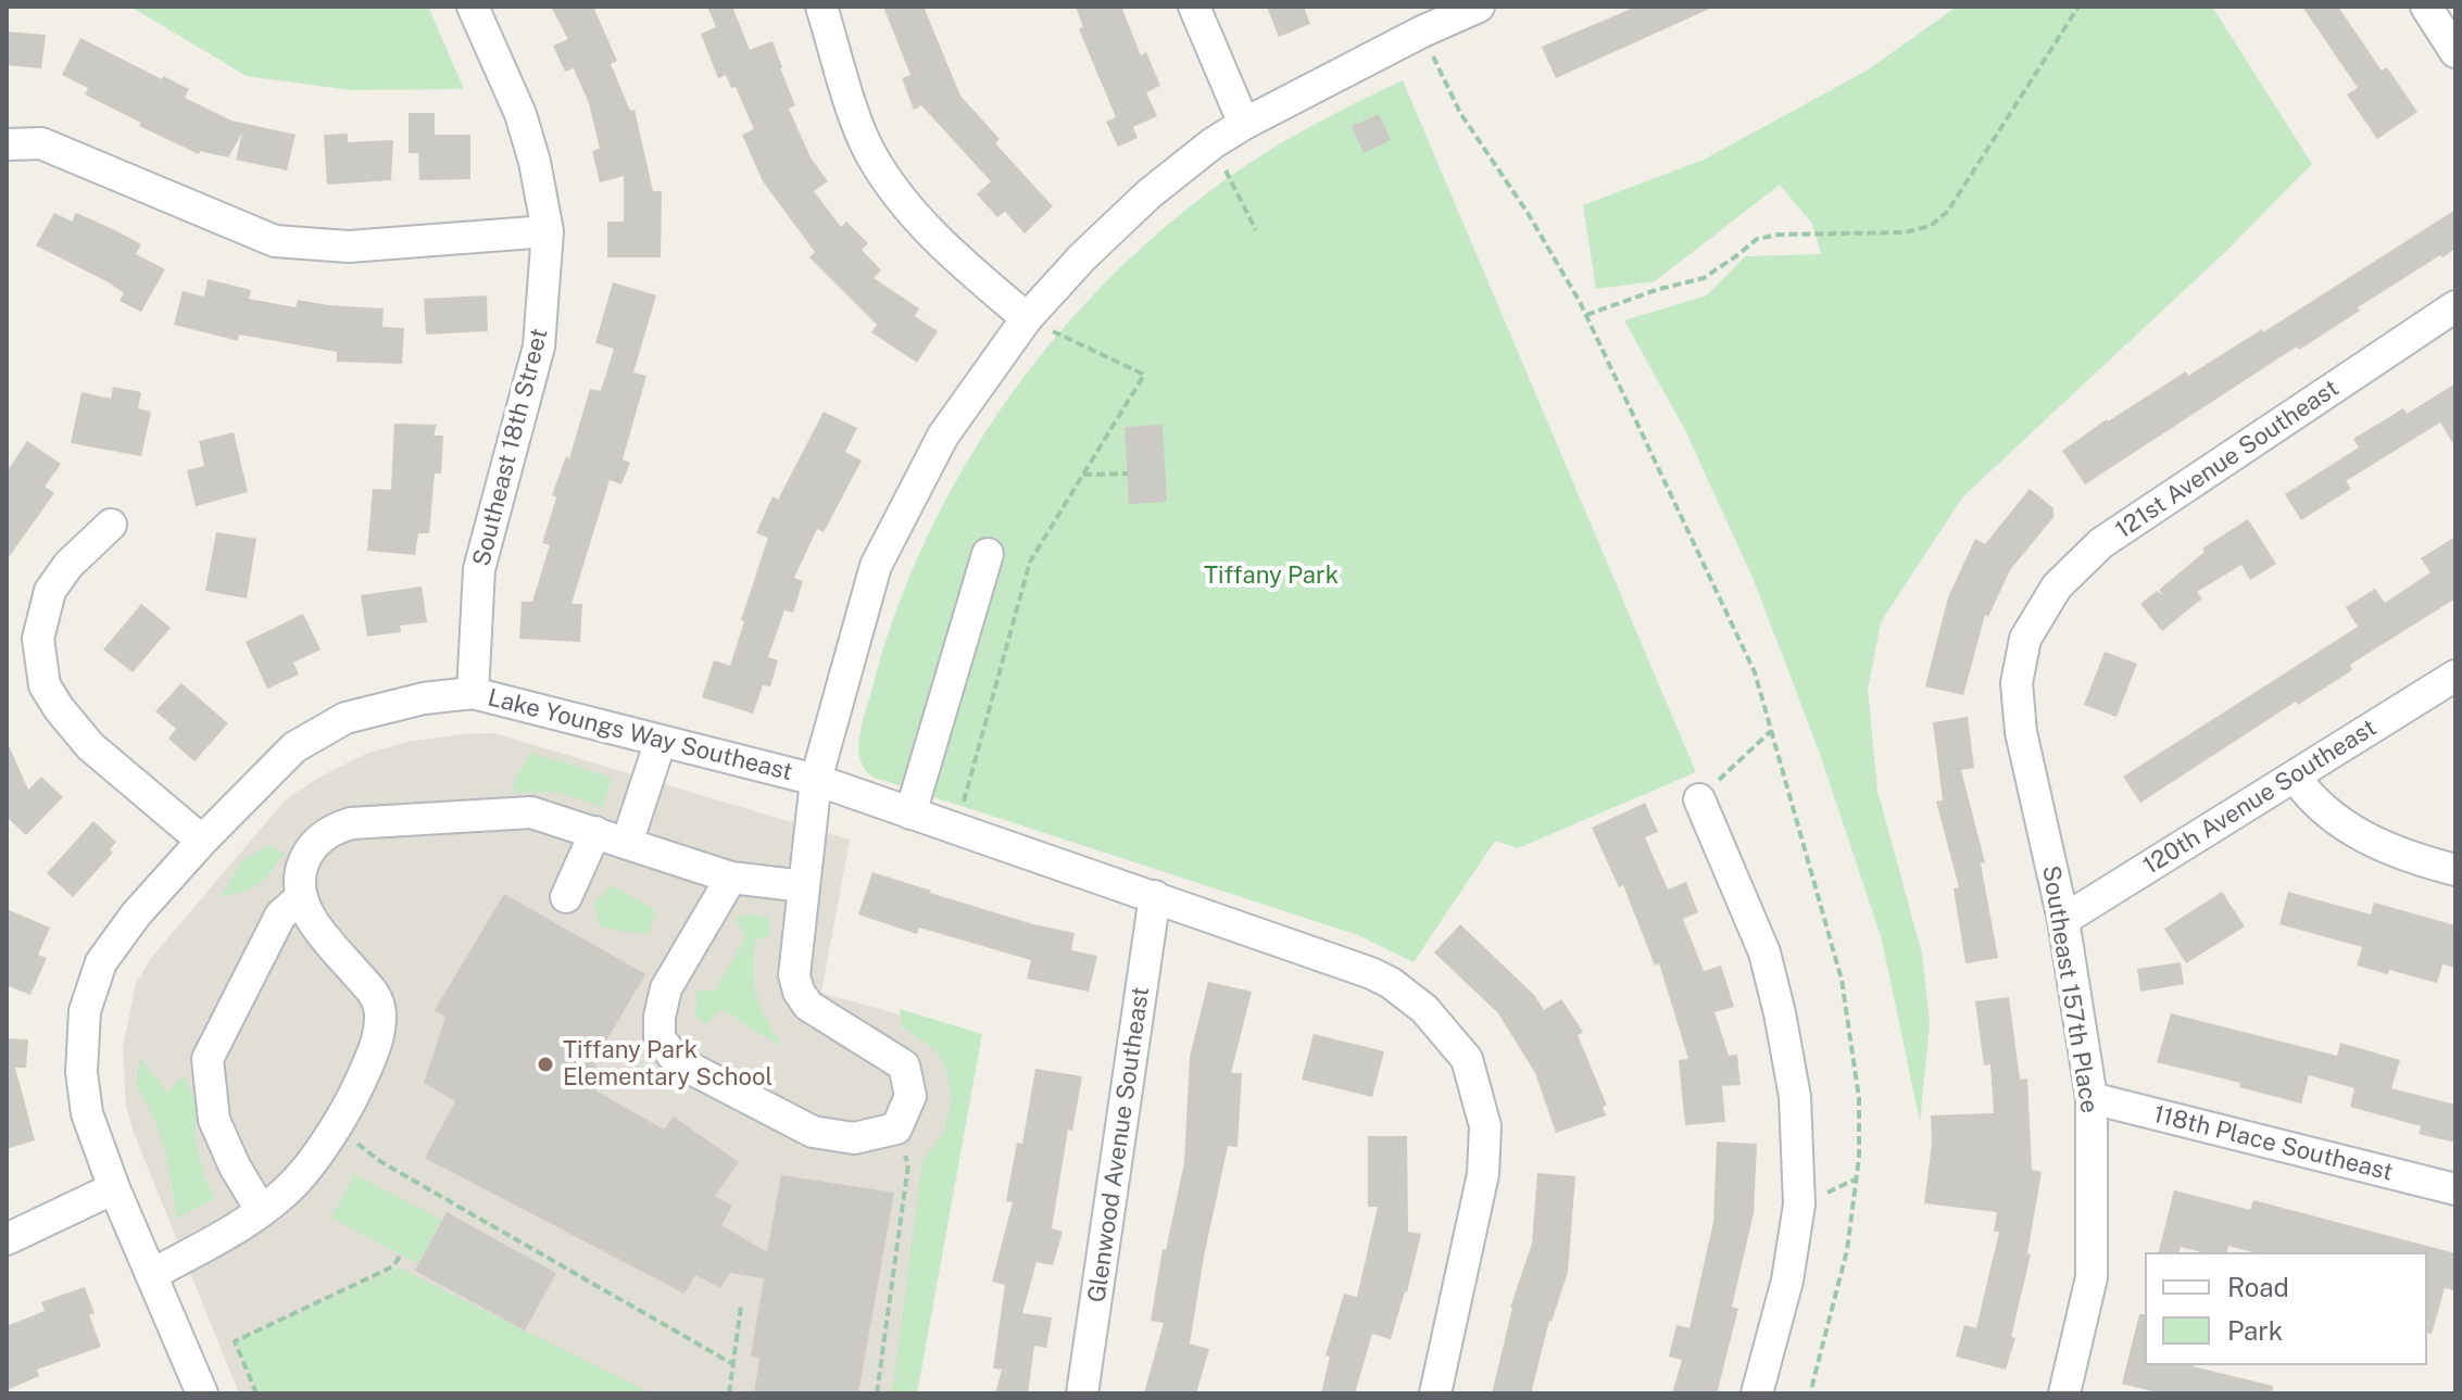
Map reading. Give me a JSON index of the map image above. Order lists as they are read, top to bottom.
{
  "streets": {
    "street": [
      "Southeast 18th Street",
      "121st Avenue Southeast",
      "Lake Youngs Way Southeast",
      "120th Avenue Southeast",
      "Southeast 157th Place",
      "118th Place Southeast",
      "Glenwood Avenue Southeast"
    ]
  },
  "crossings": [
    ["Southeast 18th Street", "Lake Youngs Way Southeast"],
    ["121st Avenue Southeast", "Southeast 157th Place"],
    ["Lake Youngs Way Southeast", "Glenwood Avenue Southeast"],
    ["120th Avenue Southeast", "Southeast 157th Place"],
    ["Southeast 157th Place", "118th Place Southeast"]
  ],
  "parks": ["Tiffany Park"],
  "places": ["Tiffany Park Elementary School"],
  "legend": ["Road", "Park"]
}
